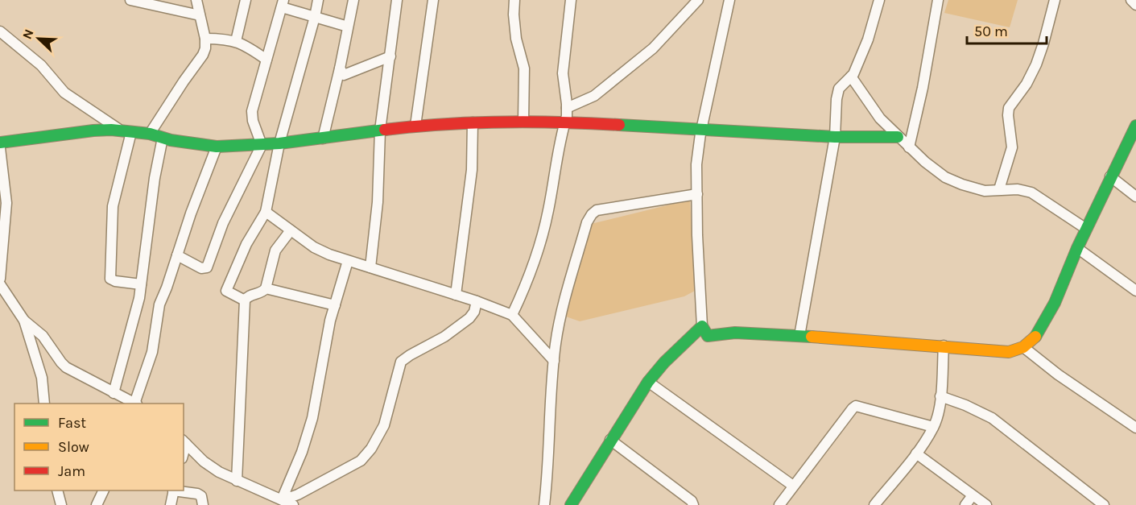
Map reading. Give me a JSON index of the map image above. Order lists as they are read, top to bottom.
{
  "legend": ["Fast", "Slow", "Jam"],
  "scale_bar": "50 m",
  "north": "top left"
}
